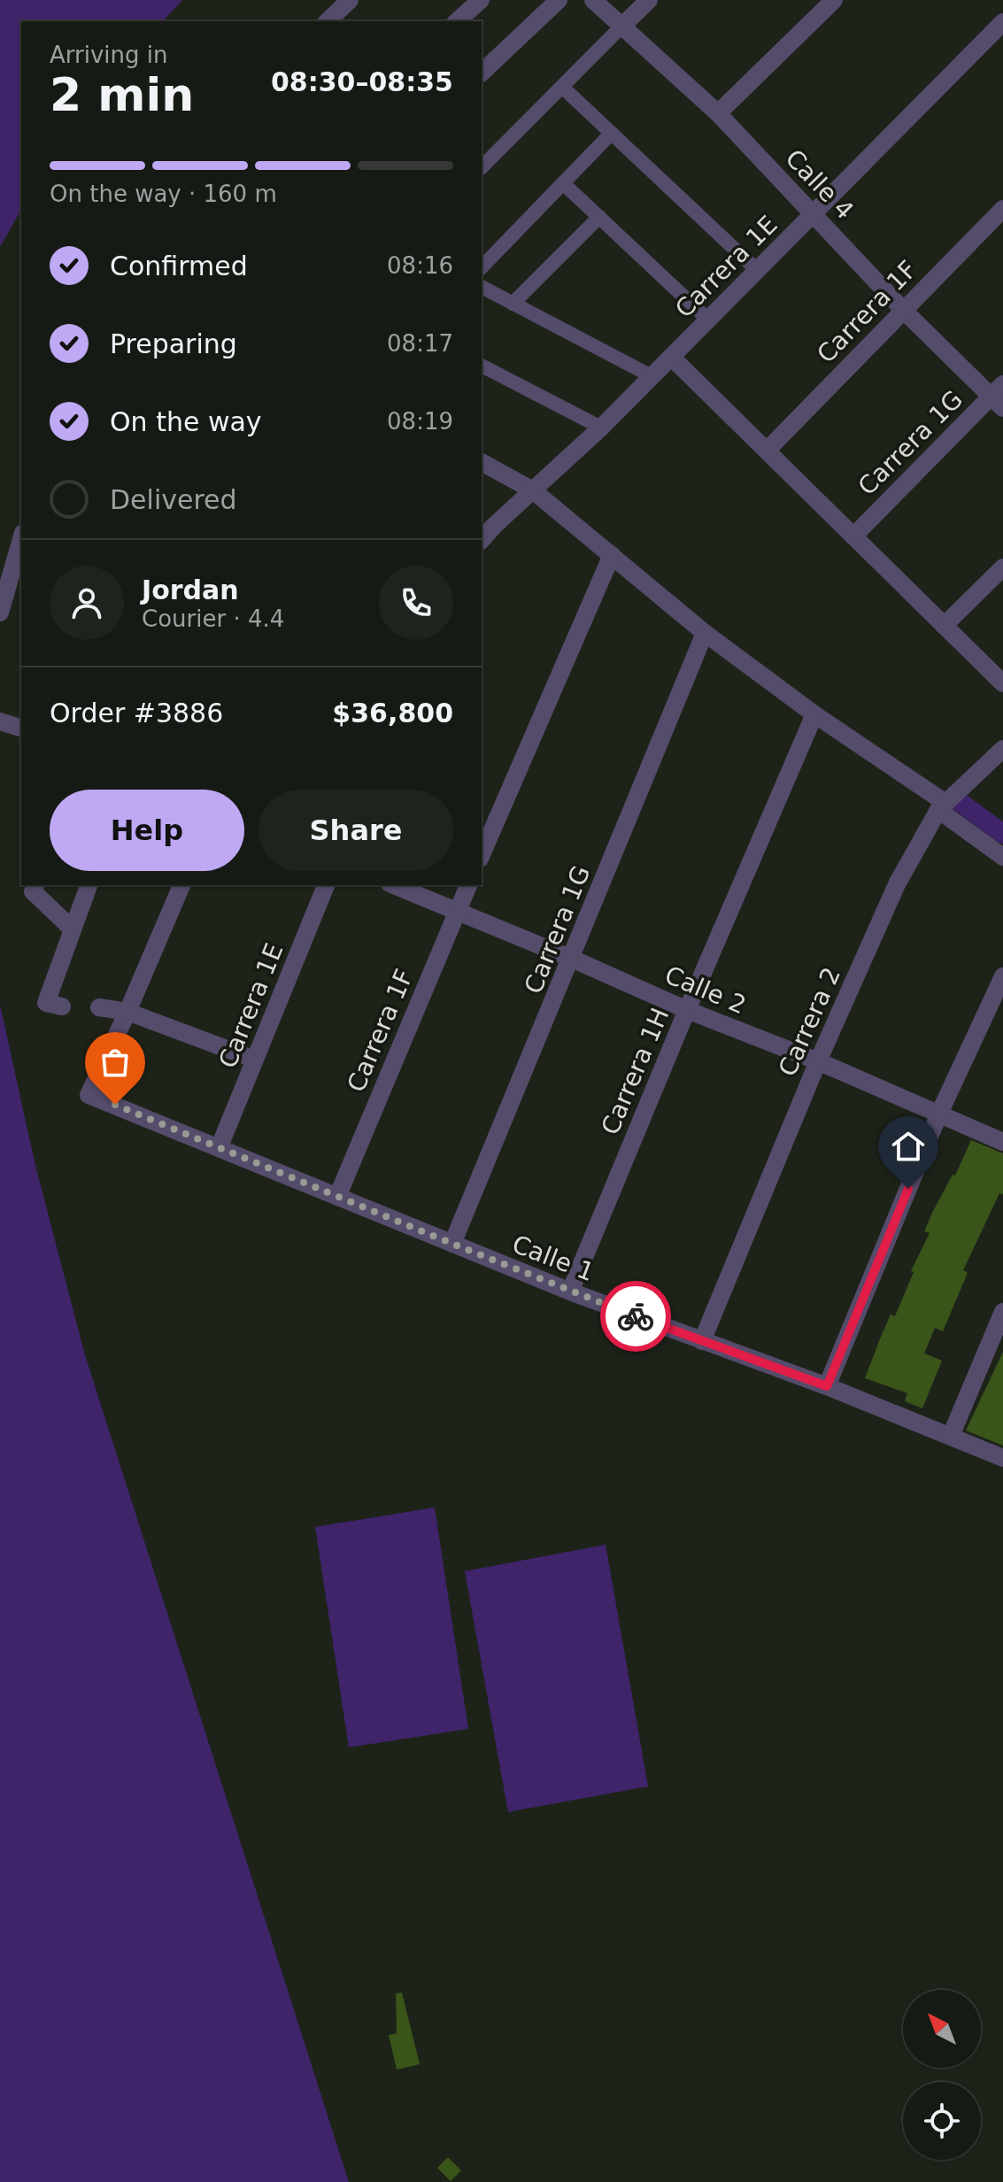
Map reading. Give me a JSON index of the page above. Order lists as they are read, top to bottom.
{
  "streets": {
    "street": [
      "Calle 4",
      "Carrera 1E",
      "Carrera 1F",
      "Carrera 1G",
      "Calle 2",
      "Carrera 2",
      "Carrera 1H",
      "Calle 1"
    ]
  },
  "crossings": [
    ["Calle 4", "Carrera 1E"],
    ["Calle 4", "Carrera 1F"],
    ["Calle 4", "Carrera 1G"],
    ["Carrera 1E", "Calle 1"],
    ["Carrera 1F", "Calle 2"],
    ["Carrera 1F", "Calle 1"],
    ["Carrera 1G", "Calle 2"],
    ["Carrera 1G", "Calle 1"],
    ["Calle 2", "Carrera 2"],
    ["Calle 2", "Carrera 1H"],
    ["Carrera 2", "Calle 1"],
    ["Carrera 1H", "Calle 1"]
  ],
  "north": "top left",
  "page": {
    "heading": ["2 min", "Arriving in", "08:30–08:35"],
    "panel": [
      "Jordan",
      "Courier · 4.4",
      "Order #3886",
      "$36,800"
    ],
    "bar": "On the way · 160 m",
    "list": [
      ["Confirmed", "08:16"],
      ["Preparing", "08:17"],
      ["On the way", "08:19"],
      "Delivered"
    ],
    "buttons": ["Help", "Share"]
  }
}
